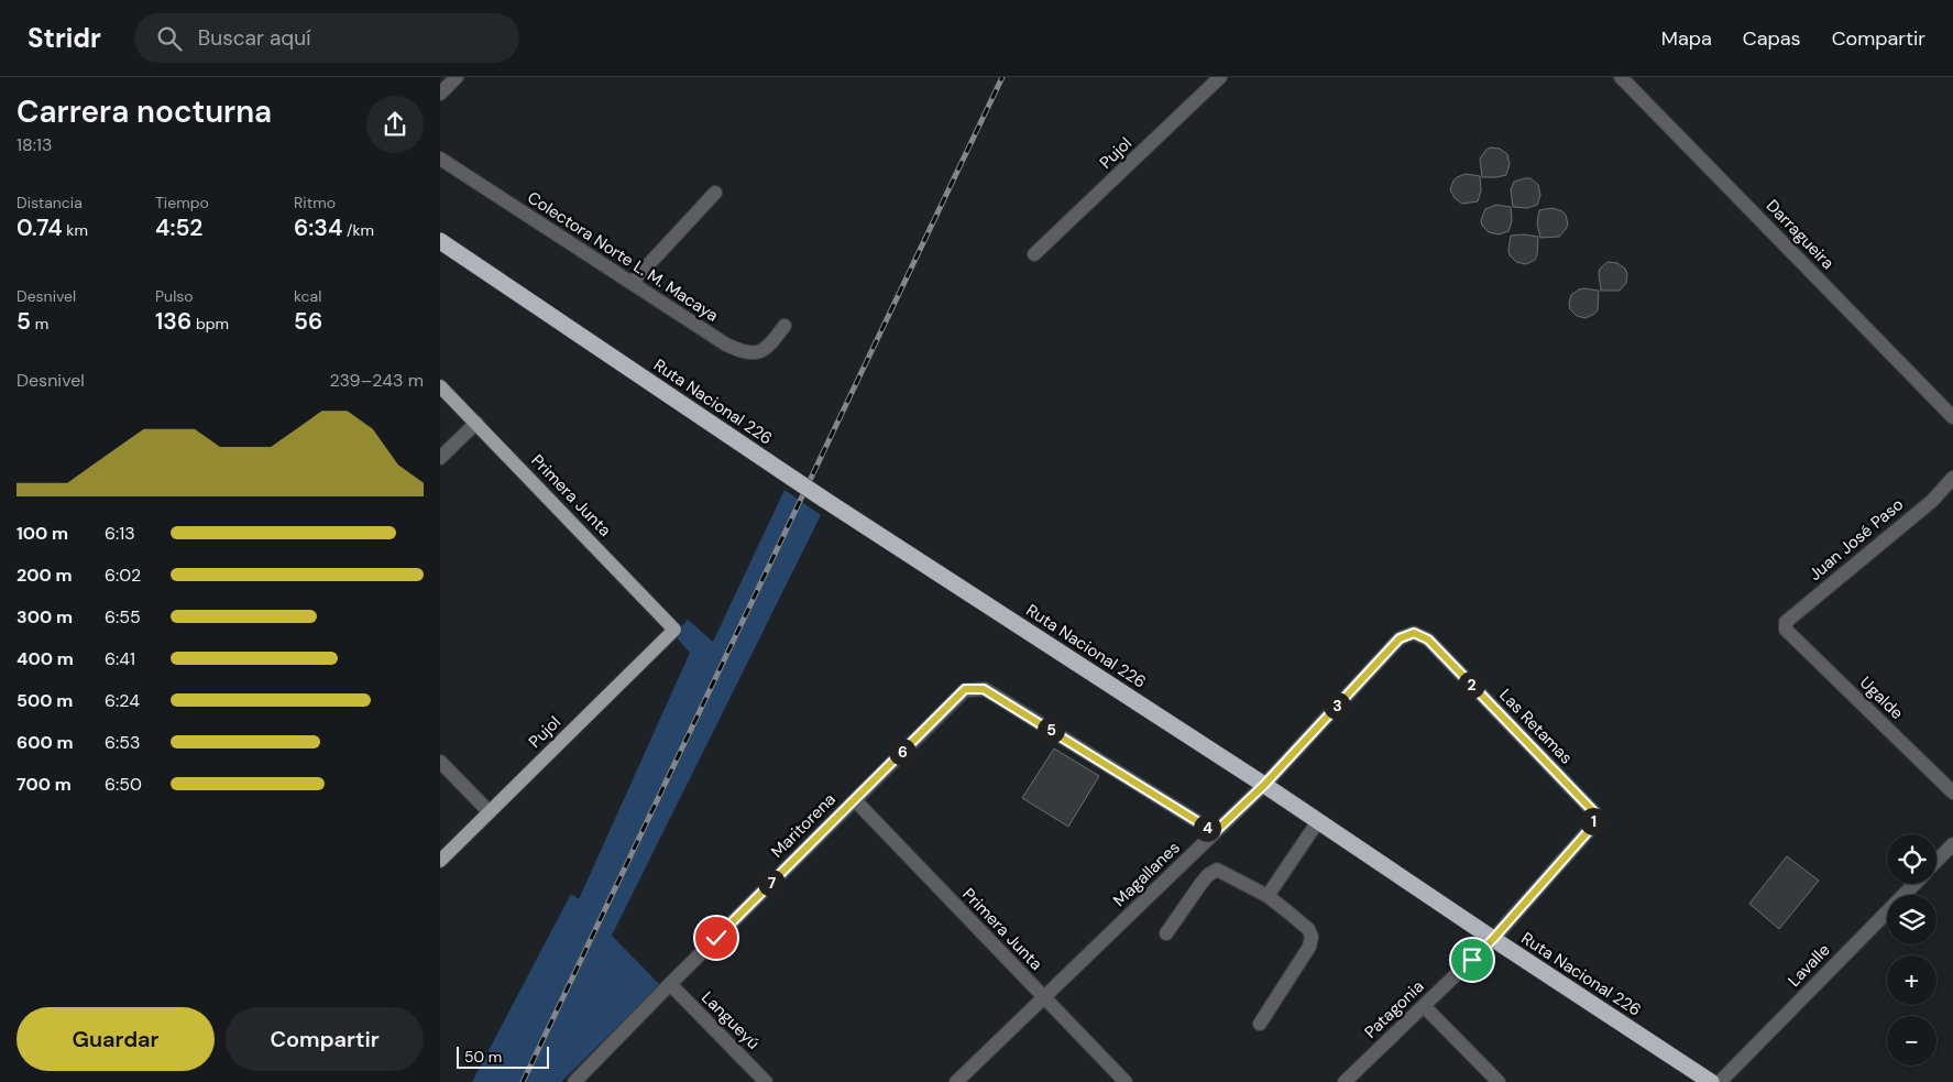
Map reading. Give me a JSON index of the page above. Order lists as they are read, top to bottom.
{
  "streets": {
    "highway": ["Ruta Nacional 226"],
    "main road": ["Pujol", "Primera Junta"],
    "street": [
      "Darragueira",
      "Colectora Norte L. M. Macaya",
      "Juan José Paso",
      "Ugalde",
      "Las Retamas",
      "Maritorena",
      "Magallanes",
      "Lavalle",
      "Patagonia",
      "Langueyú"
    ]
  },
  "crossings": [
    ["Pujol", "Primera Junta"],
    ["Ruta Nacional 226", "Las Retamas"],
    ["Ruta Nacional 226", "Magallanes"],
    ["Ruta Nacional 226", "Patagonia"],
    ["Primera Junta", "Maritorena"],
    ["Primera Junta", "Magallanes"],
    ["Juan José Paso", "Ugalde"],
    ["Las Retamas", "Magallanes"],
    ["Las Retamas", "Patagonia"],
    ["Maritorena", "Magallanes"],
    ["Maritorena", "Langueyú"]
  ],
  "scale_bar": "50 m",
  "page": {
    "header": "Stridr",
    "search": "Buscar aquí",
    "nav": ["Mapa", "Capas", "Compartir"],
    "heading": ["Carrera nocturna", "18:13"],
    "stats": [
      ["Distancia", "0.74 km"],
      ["Tiempo", "4:52"],
      ["Ritmo", "6:34 /km"],
      ["Desnivel", "5 m"],
      ["Pulso", "136 bpm"],
      ["kcal", "56"]
    ],
    "chart": ["Desnivel", "239–243 m"],
    "list": [
      {
        "name": "100 m",
        "note": "6:13"
      },
      {
        "name": "200 m",
        "note": "6:02"
      },
      {
        "name": "300 m",
        "note": "6:55"
      },
      {
        "name": "400 m",
        "note": "6:41"
      },
      {
        "name": "500 m",
        "note": "6:24"
      },
      {
        "name": "600 m",
        "note": "6:53"
      },
      {
        "name": "700 m",
        "note": "6:50"
      }
    ],
    "pins": [
      "2",
      "3",
      "5",
      "6",
      "1",
      "4",
      "7"
    ],
    "map_buttons": ["+", "−"],
    "buttons": ["Guardar", "Compartir"],
    "scale": "50 m"
  }
}
